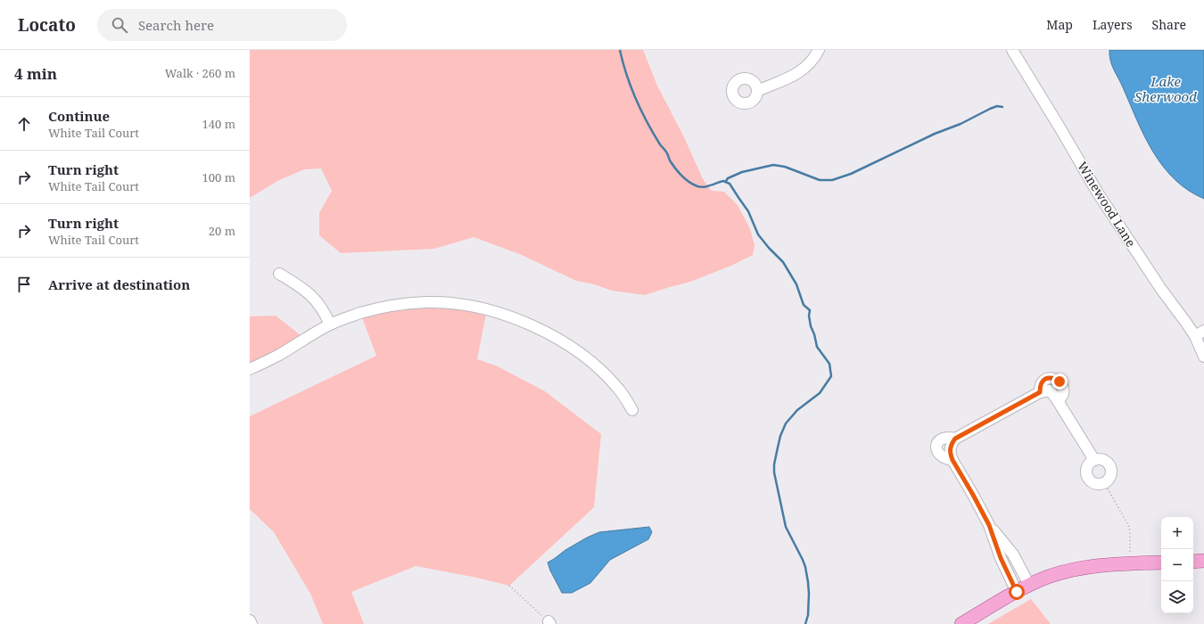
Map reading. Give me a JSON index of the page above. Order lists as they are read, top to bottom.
{
  "streets": {
    "street": ["Winewood Lane"]
  },
  "water": ["Lake Sherwood"],
  "page": {
    "header": "Locato",
    "search": "Search here",
    "nav": ["Map", "Layers", "Share"],
    "heading": ["4 min", "Walk · 260 m"],
    "list": [
      ["Continue", "White Tail Court", "140 m"],
      ["Turn right", "White Tail Court", "100 m"],
      ["Turn right", "White Tail Court", "20 m"],
      "Arrive at destination"
    ],
    "map_buttons": ["+", "−"]
  }
}
